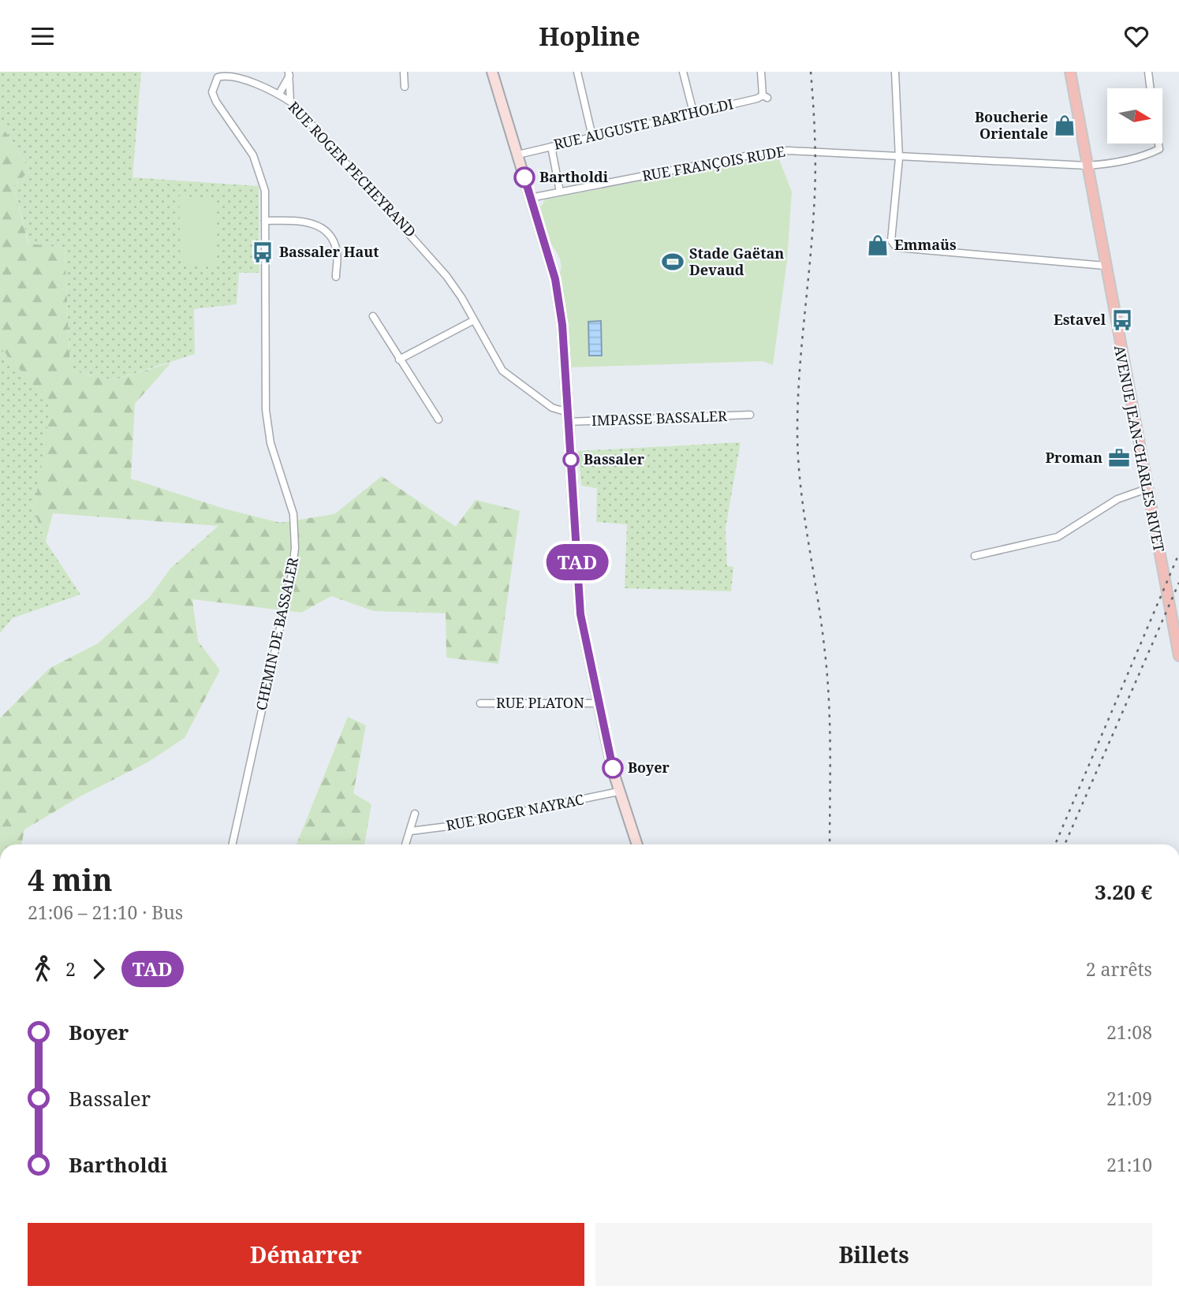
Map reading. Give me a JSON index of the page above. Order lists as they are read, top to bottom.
{
  "streets": {
    "main road": ["AVENUE JEAN-CHARLES RIVET"],
    "street": [
      "RUE AUGUSTE BARTHOLDI",
      "RUE FRANÇOIS RUDE",
      "RUE ROGER PECHEYRAND",
      "IMPASSE BASSALER",
      "CHEMIN DE BASSALER",
      "RUE PLATON",
      "RUE ROGER NAYRAC"
    ]
  },
  "crossings": [
    ["RUE FRANÇOIS RUDE", "AVENUE JEAN-CHARLES RIVET"],
    ["RUE ROGER PECHEYRAND", "IMPASSE BASSALER"],
    ["RUE ROGER PECHEYRAND", "CHEMIN DE BASSALER"]
  ],
  "places": {
    "shop": ["Boucherie Orientale", "Emmaüs"],
    "other": ["Bartholdi", "Bassaler", "Boyer"],
    "bus stop": ["Bassaler Haut", "Estavel"],
    "sports": ["Stade Gaëtan Devaud"],
    "office": ["Proman"]
  },
  "lines": ["bus line TAD"],
  "north": "right",
  "page": {
    "header": "Hopline",
    "on_map": "TAD",
    "heading": ["4 min", "21:06 – 21:10 · Bus", "3.20 €"],
    "legs": ["2", "TAD", "2 arrêts"],
    "list": [
      {
        "name": "Boyer",
        "value": "21:08"
      },
      {
        "name": "Bassaler",
        "value": "21:09"
      },
      {
        "name": "Bartholdi",
        "value": "21:10"
      }
    ],
    "buttons": ["Démarrer", "Billets"]
  }
}
